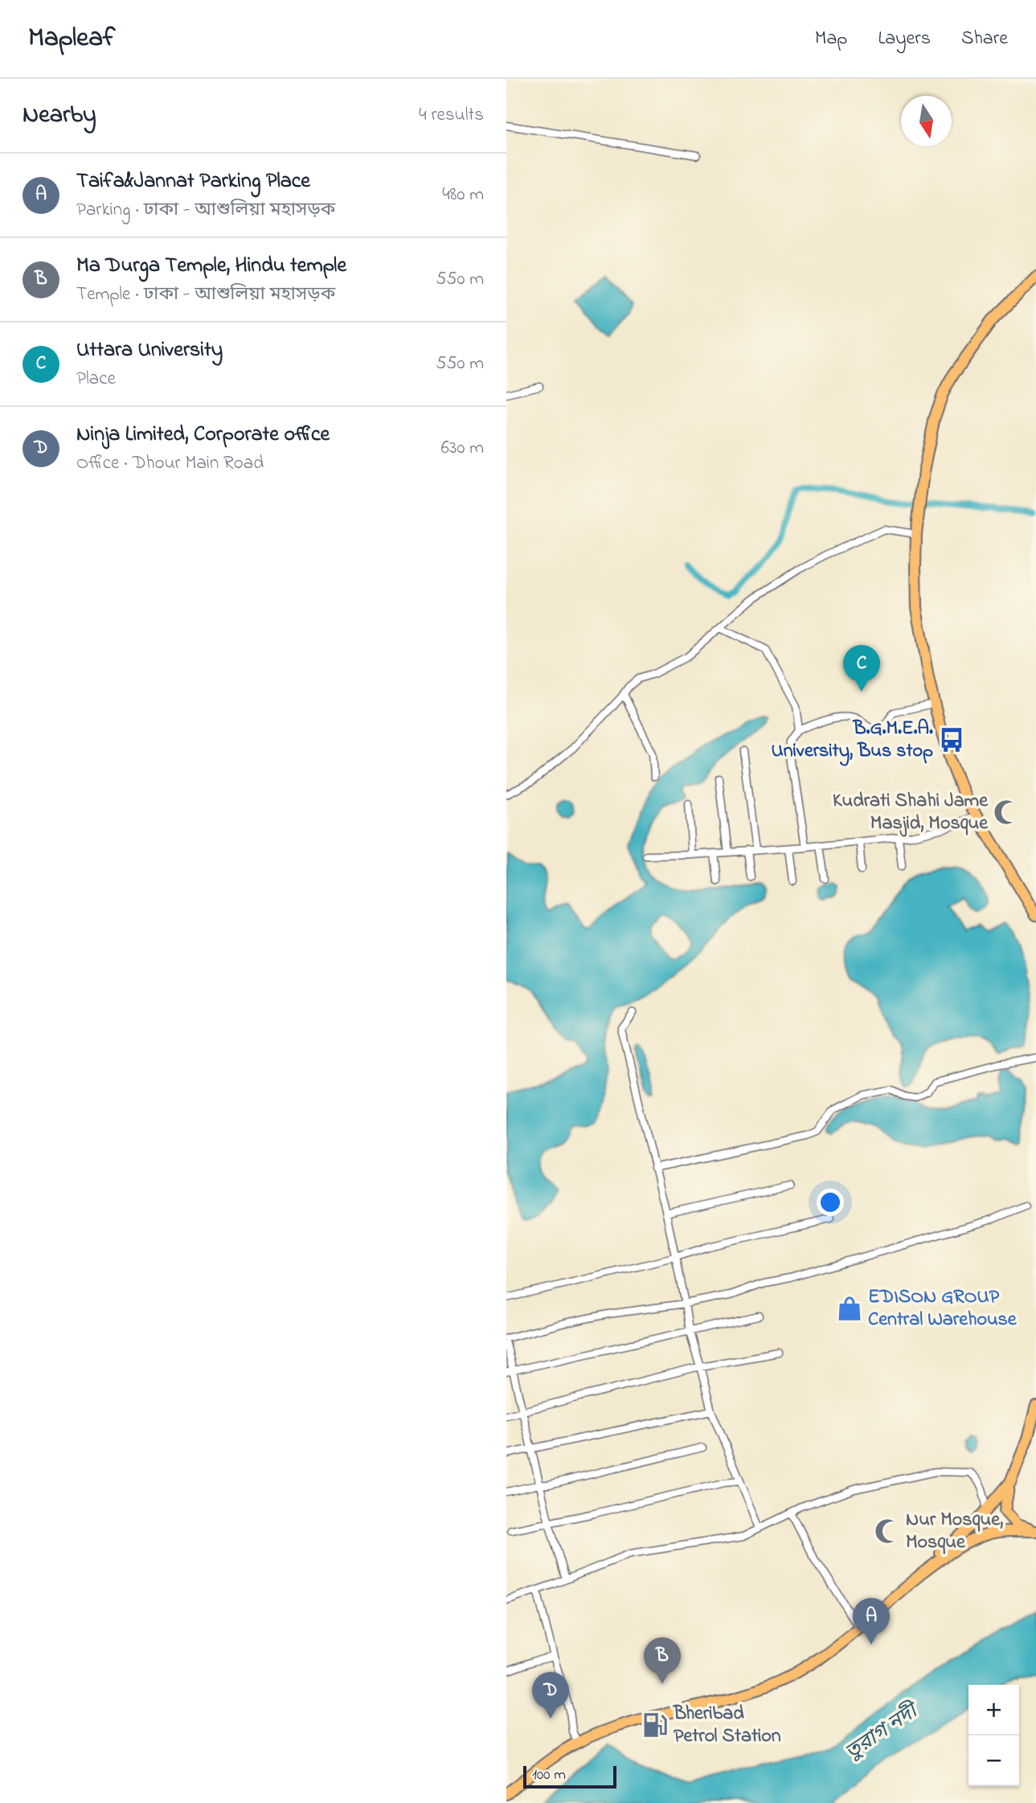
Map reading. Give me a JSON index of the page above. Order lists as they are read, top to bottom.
{
  "water": ["তুরাগ নদী"],
  "places": {
    "bus stop": ["B.G.M.E.A. University, Bus stop"],
    "mosque": ["Kudrati Shahi Jame Masjid, Mosque", "Nur Mosque, Mosque"],
    "shop": ["EDISON GROUP Central Warehouse"],
    "fuel station": ["Bheribad Petrol Station"]
  },
  "scale_bar": "100 m",
  "north": "bottom",
  "page": {
    "header": "Mapleaf",
    "nav": ["Map", "Layers", "Share"],
    "heading": ["Nearby", "4 results"],
    "list": [
      {
        "mark": "A",
        "name": "Taifa&Jannat Parking Place",
        "note": "Parking · ঢাকা - আশুলিয়া মহাসড়ক",
        "value": "480 m"
      },
      {
        "mark": "B",
        "name": "Ma Durga Temple, Hindu temple",
        "note": "Temple · ঢাকা - আশুলিয়া মহাসড়ক",
        "value": "550 m"
      },
      {
        "mark": "C",
        "name": "Uttara University",
        "note": "Place",
        "value": "550 m"
      },
      {
        "mark": "D",
        "name": "Ninja Limited, Corporate office",
        "note": "Office · Dhour Main Road",
        "value": "630 m"
      }
    ],
    "pins": [
      "C",
      "A",
      "B",
      "D"
    ],
    "map_buttons": ["+", "−"],
    "scale": "100 m"
  }
}
